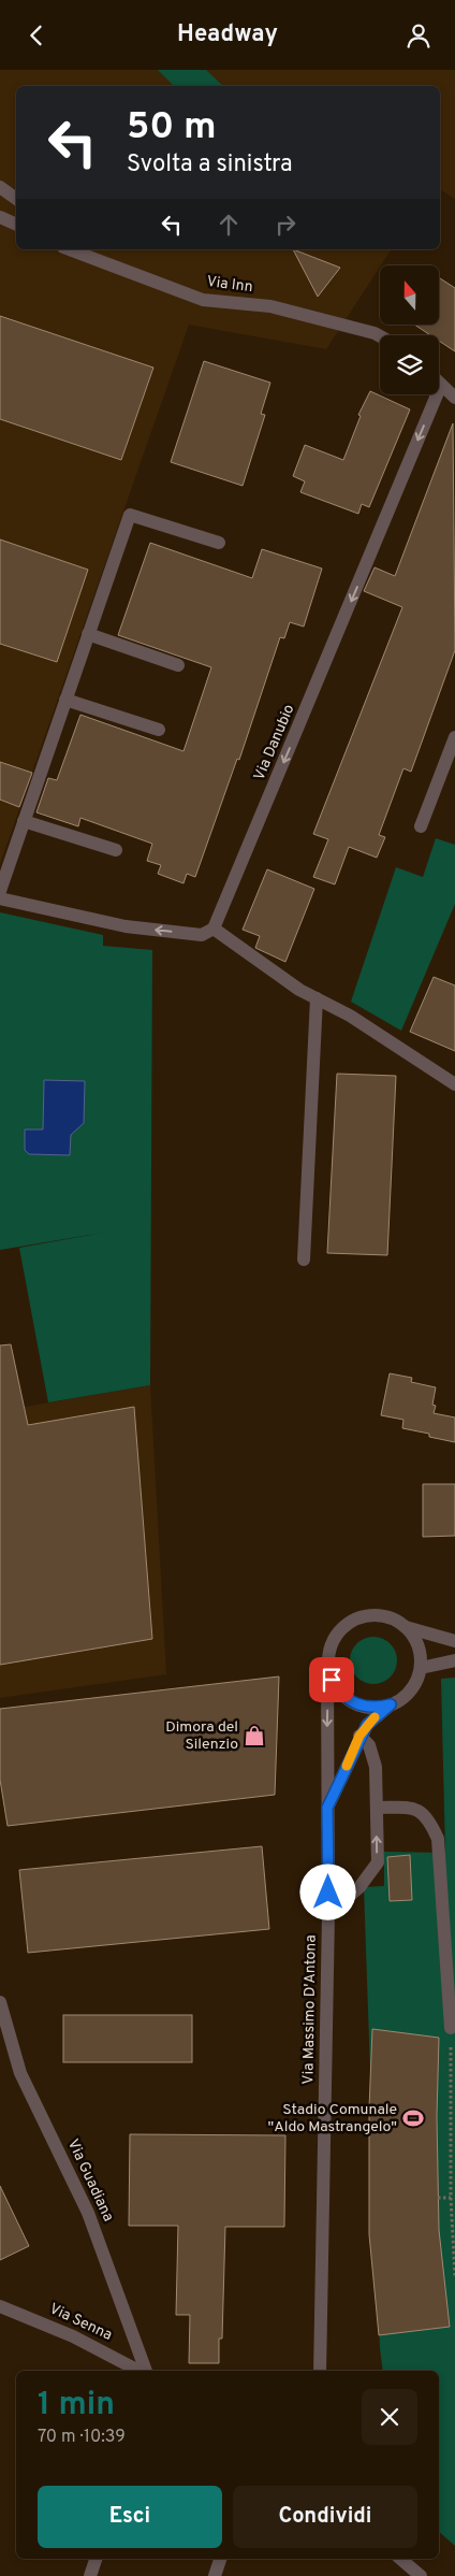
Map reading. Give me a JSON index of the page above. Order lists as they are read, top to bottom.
{
  "streets": {
    "street": [
      "Via Inn",
      "Via Danubio",
      "Via Massimo D'Antona",
      "Via Guadiana",
      "Via Senna"
    ]
  },
  "one_way": ["Via Danubio"],
  "places": {
    "shop": ["Dimora del Silenzio"],
    "sports": ["Stadio Comunale \"Aldo Mastrangelo\""]
  },
  "north": "top",
  "page": {
    "header": "Headway",
    "turn": ["50 m", "Svolta a sinistra"],
    "heading": ["1 min", "70 m · 10:39"],
    "buttons": ["Esci", "Condividi"]
  }
}
